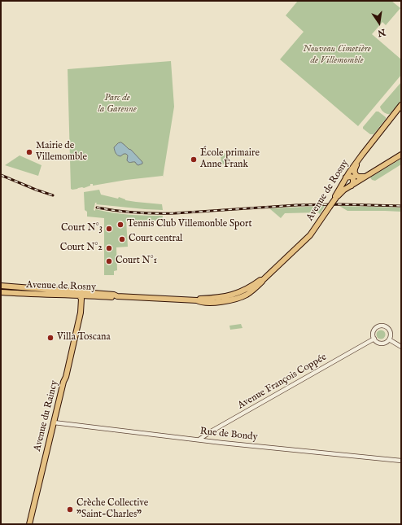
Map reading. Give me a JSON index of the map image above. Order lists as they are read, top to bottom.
{
  "streets": {
    "main road": ["Avenue de Rosny", "Avenue du Raincy"],
    "street": ["Avenue François Coppée", "Rue de Bondy"]
  },
  "crossings": [
    ["Avenue de Rosny", "Avenue du Raincy"],
    ["Avenue François Coppée", "Rue de Bondy"],
    ["Avenue du Raincy", "Rue de Bondy"]
  ],
  "parks": ["Nouveau Cimetière de Villemomble", "Parc de la Garenne"],
  "places": [
    "Mairie de Villemomble",
    "École primaire Anne Frank",
    "Tennis Club Villemonble Sport",
    "Court N°3",
    "Court central",
    "Court N°2",
    "Court N°1",
    "Villa Toscana",
    "Crèche Collective \"Saint-Charles\""
  ],
  "north": "bottom"
}
